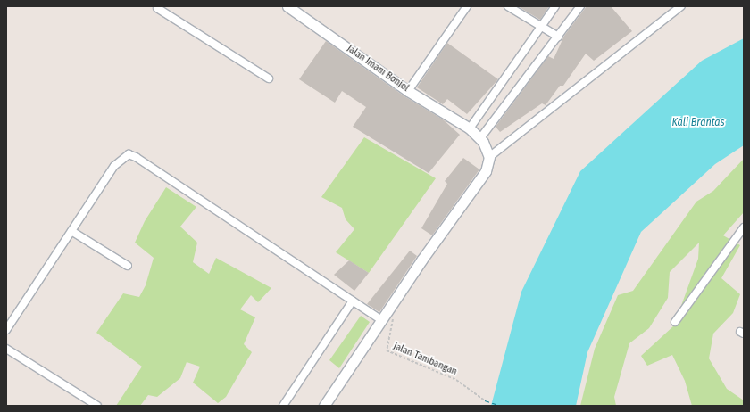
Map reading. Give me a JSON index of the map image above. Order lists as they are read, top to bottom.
{
  "streets": {
    "main road": ["Jalan Imam Bonjol"],
    "path": ["Jalan Tambangan"]
  },
  "water": ["Kali Brantas"]
}
